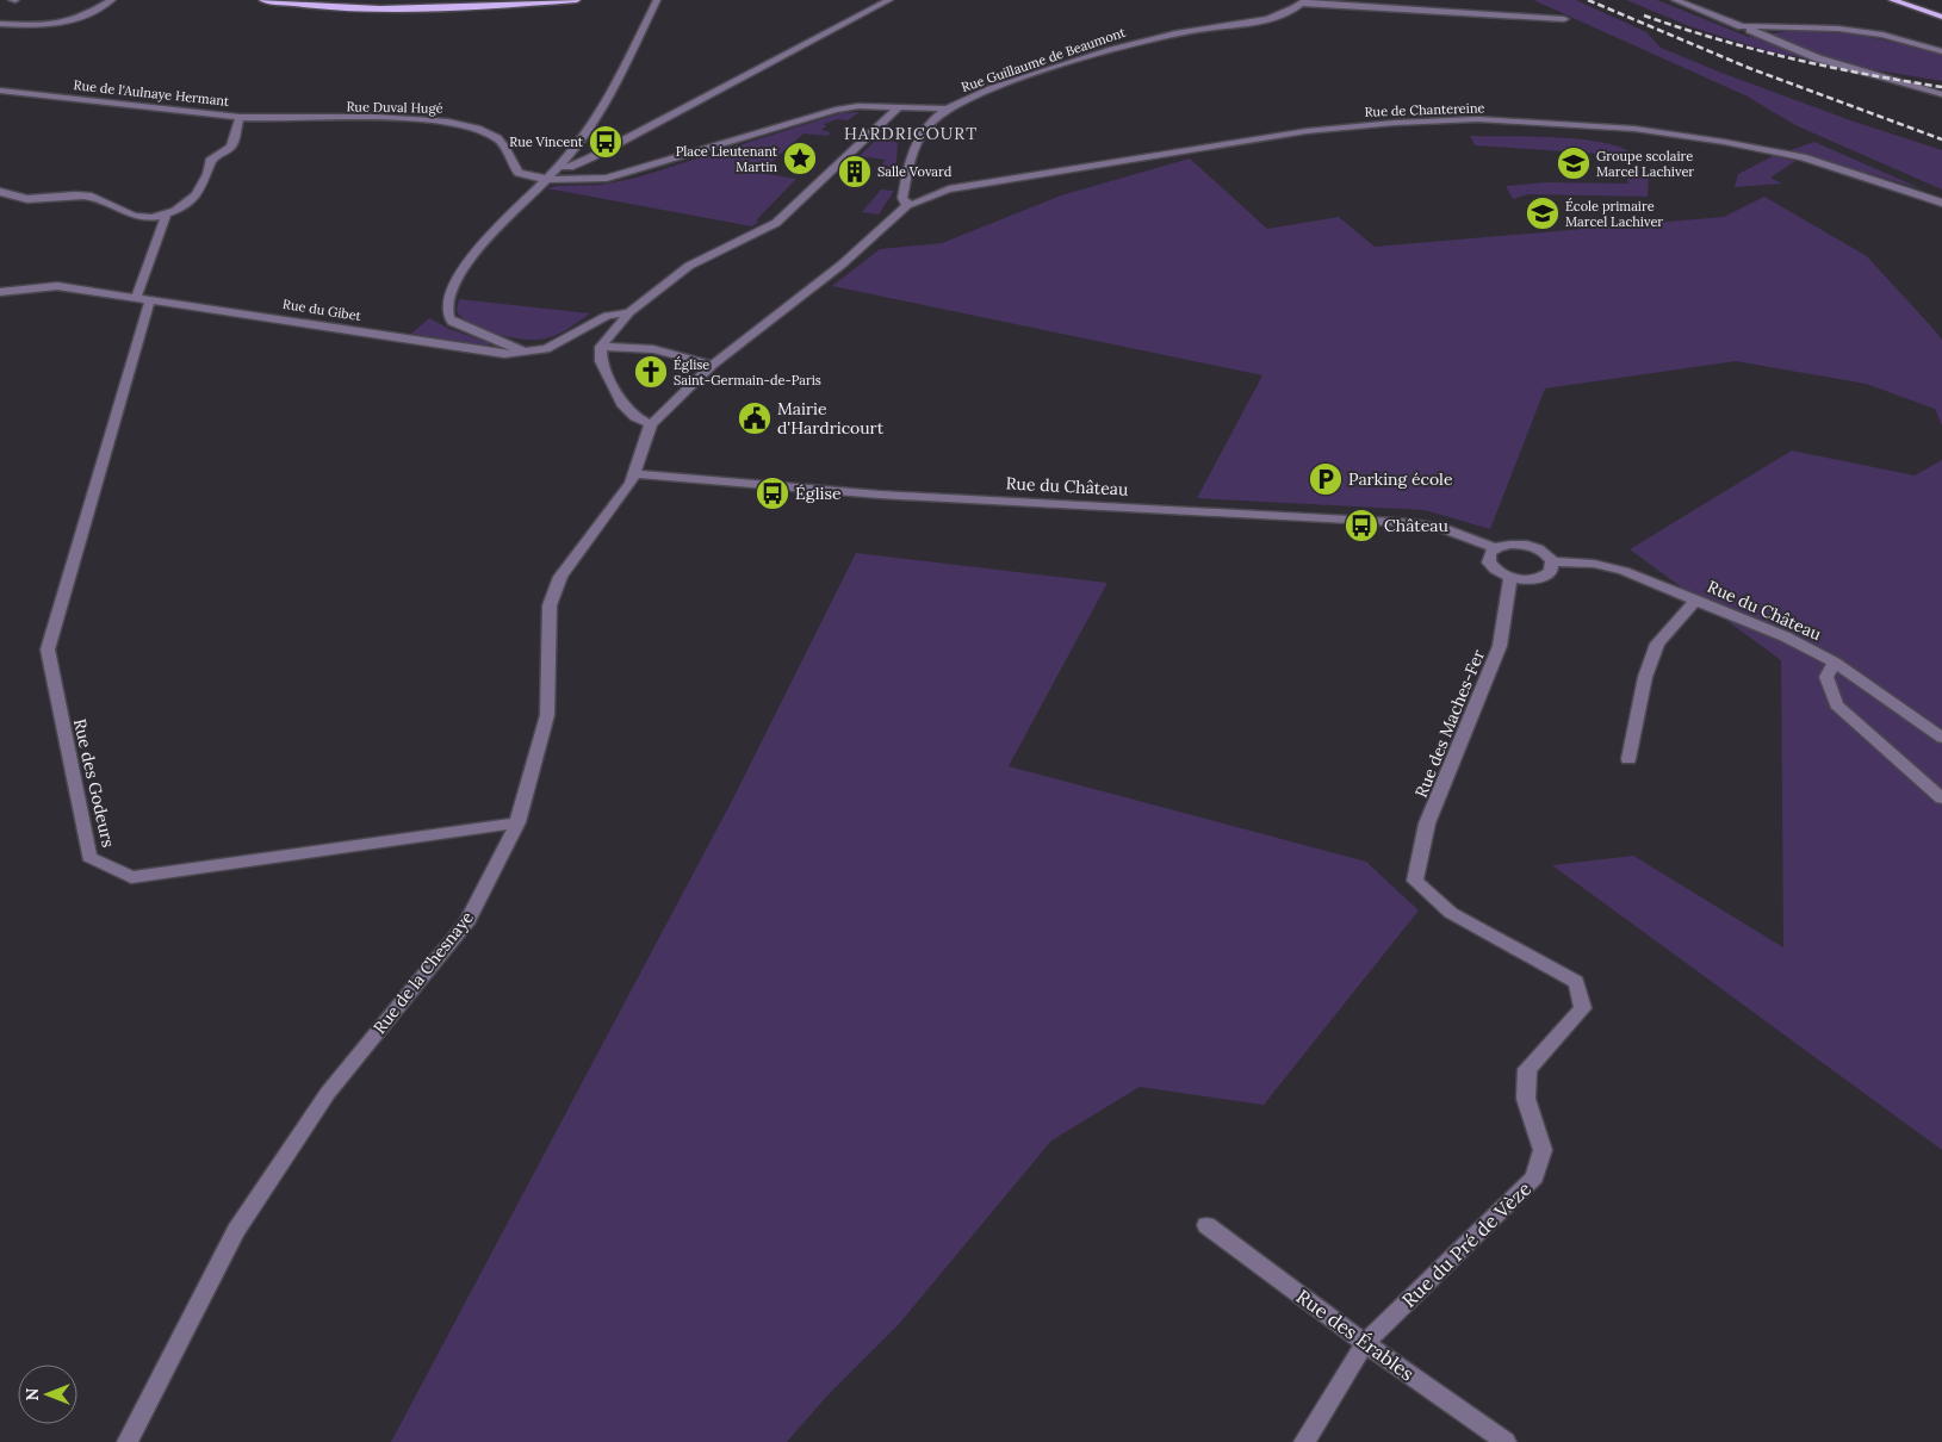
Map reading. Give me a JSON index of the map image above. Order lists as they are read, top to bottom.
{
  "streets": {
    "street": [
      "Rue Guillaume de Beaumont",
      "Rue de l'Aulnaye Hermant",
      "Rue Duval Hugé",
      "Rue de Chantereine",
      "Rue du Gibet",
      "Rue du Château",
      "Rue des Maches-Fer",
      "Rue des Godeurs",
      "Rue de la Chesnaye",
      "Rue du Pré de Vèze",
      "Rue des Érables"
    ]
  },
  "crossings": [
    ["Rue Guillaume de Beaumont", "Rue Duval Hugé"],
    ["Rue Guillaume de Beaumont", "Rue de Chantereine"],
    ["Rue de l'Aulnaye Hermant", "Rue Duval Hugé"],
    ["Rue du Gibet", "Rue des Godeurs"],
    ["Rue du Château", "Rue de la Chesnaye"],
    ["Rue des Maches-Fer", "Rue du Pré de Vèze"],
    ["Rue des Godeurs", "Rue de la Chesnaye"],
    ["Rue du Pré de Vèze", "Rue des Érables"]
  ],
  "districts": ["HARDRICOURT"],
  "places": {
    "bus stop": ["Rue Vincent", "Église", "Château"],
    "place": ["Place Lieutenant Martin"],
    "school or university": ["Groupe scolaire Marcel Lachiver", "École primaire Marcel Lachiver"],
    "building": ["Salle Vovard"],
    "church": ["Église Saint-Germain-de-Paris"],
    "public building": ["Mairie d'Hardricourt"],
    "parking": ["Parking école"]
  },
  "north": "left"
}
